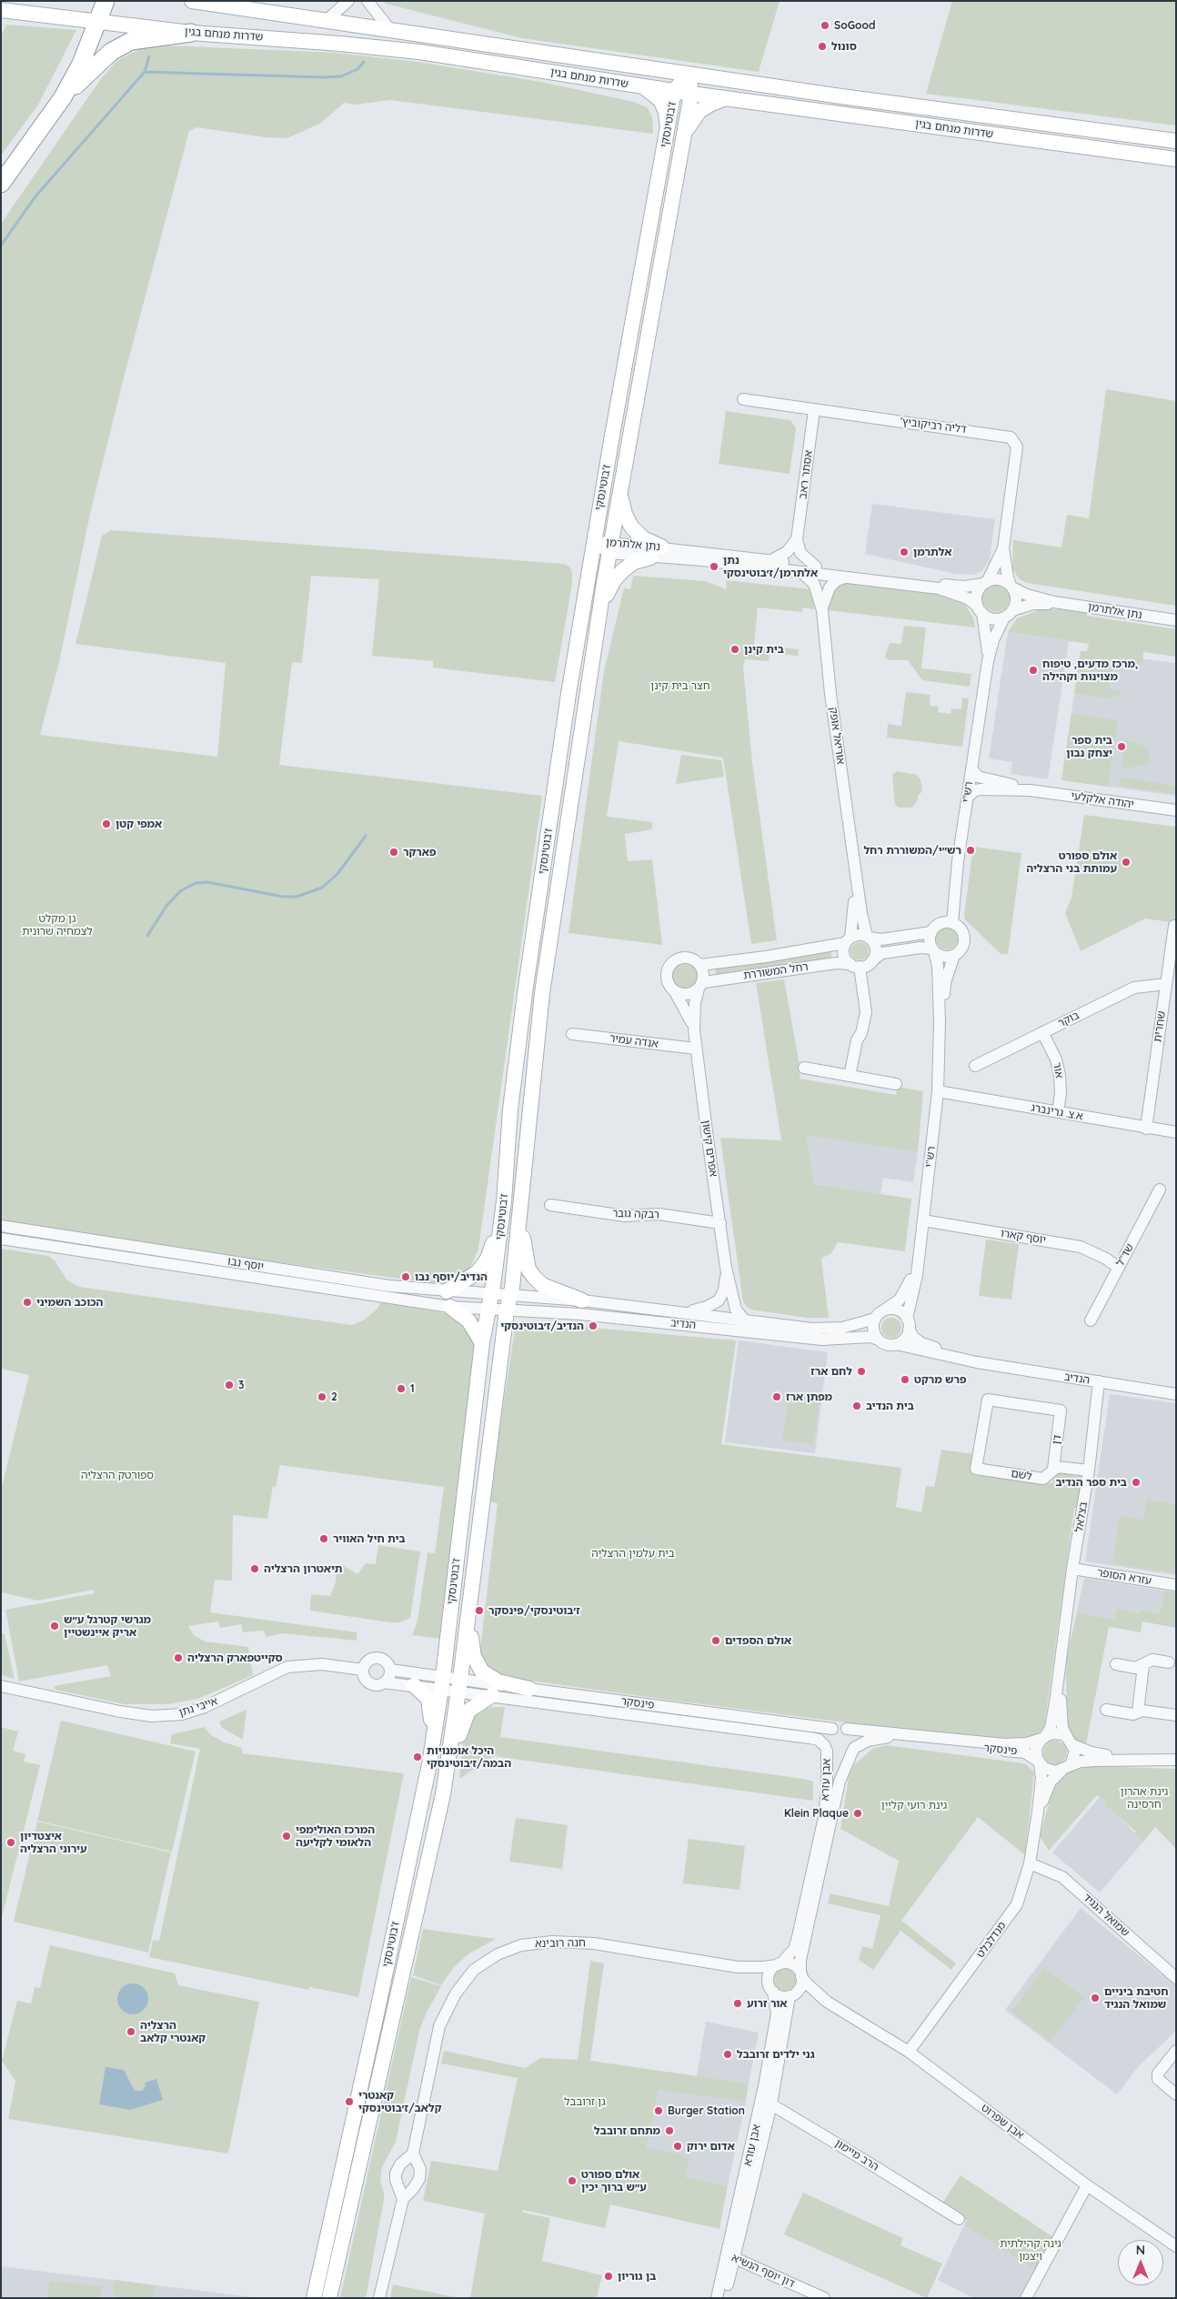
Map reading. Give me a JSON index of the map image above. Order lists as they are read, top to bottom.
{
  "streets": {
    "main road": ["שדרות מנחם בגין", "ז'בוטינסקי"],
    "street": [
      "'דליה רביקוביץ",
      "אסתר ראב",
      "נתן אלתרמן",
      "אוריאל אופק",
      "רש\"י",
      "יהודה אלקלעי",
      "רחל המשוררת",
      "בוקר",
      "שחרית",
      "אנדה עמיר",
      "אור",
      "א.צ. גרינברג",
      "אפרים קישון",
      "רבקה גובר",
      "יוסף קארו",
      "שד\"ל",
      "יוסף נבו",
      "הנדיב",
      "דן",
      "לשם",
      "בצלאל",
      "עזרא הסופר",
      "פינסקר",
      "אייבי נתן",
      "אבן עזרא",
      "שמואל הנגיד",
      "מנדלבלט",
      "חנה רובינא",
      "אבן שפרוט",
      "הרב מיימון",
      "דון יוסף הנשיא"
    ]
  },
  "crossings": [
    ["שדרות מנחם בגין", "ז'בוטינסקי"],
    ["ז'בוטינסקי", "נתן אלתרמן"],
    ["ז'בוטינסקי", "יוסף נבו"],
    ["ז'בוטינסקי", "הנדיב"],
    ["ז'בוטינסקי", "פינסקר"],
    ["'דליה רביקוביץ", "אסתר ראב"],
    ["'דליה רביקוביץ", "נתן אלתרמן"],
    ["'דליה רביקוביץ", "רש\"י"],
    ["נתן אלתרמן", "אוריאל אופק"],
    ["נתן אלתרמן", "רש\"י"],
    ["אוריאל אופק", "רחל המשוררת"],
    ["רש\"י", "יהודה אלקלעי"],
    ["רש\"י", "א.צ. גרינברג"],
    ["רש\"י", "יוסף קארו"],
    ["רש\"י", "הנדיב"],
    ["רחל המשוררת", "אפרים קישון"],
    ["בוקר", "שחרית"],
    ["בוקר", "אור"],
    ["שחרית", "א.צ. גרינברג"],
    ["אנדה עמיר", "אפרים קישון"],
    ["אור", "א.צ. גרינברג"],
    ["אפרים קישון", "רבקה גובר"],
    ["אפרים קישון", "הנדיב"],
    ["יוסף קארו", "שד\"ל"],
    ["יוסף נבו", "הנדיב"],
    ["הנדיב", "בצלאל"],
    ["דן", "לשם"],
    ["לשם", "בצלאל"],
    ["בצלאל", "עזרא הסופר"],
    ["בצלאל", "פינסקר"],
    ["בצלאל", "מנדלבלט"],
    ["פינסקר", "אבן עזרא"],
    ["פינסקר", "מנדלבלט"],
    ["אבן עזרא", "חנה רובינא"],
    ["אבן עזרא", "אבן שפרוט"],
    ["אבן עזרא", "הרב מיימון"],
    ["אבן עזרא", "דון יוסף הנשיא"],
    ["שמואל הנגיד", "מנדלבלט"],
    ["מנדלבלט", "אבן שפרוט"],
    ["חנה רובינא", "אבן שפרוט"]
  ],
  "parks": [
    "חצר בית קינן",
    "גן מקלט לצמחיה שרונית",
    "ספורטק הרצליה",
    "בית עלמין הרצליה",
    "גינת אהרון חרסינה",
    "גינת רועי קליין",
    "גן זרובבל",
    "גינה קהילתית ויצמן"
  ],
  "places": [
    "SoGood",
    "סונול",
    "אלתרמן",
    "נתן אלתרמן/ז׳בוטינסקי",
    "בית קינן",
    "מרכז מדעים, טיפוח, מצוינות וקהילה",
    "בית ספר יצחק נבון",
    "אמפי קטן",
    "רש״י/המשוררת רחל",
    "פארקר",
    "אולם ספורט עמותת בני הרצליה",
    "הנדיב/יוסף נבו",
    "הכוכב השמיני",
    "הנדיב/ז׳בוטינסקי",
    "לחם ארז",
    "פרש מרקט",
    "3",
    "1",
    "2",
    "מפתן ארז",
    "בית הנדיב",
    "בית ספר הנדיב",
    "בית חיל האוויר",
    "תיאטרון הרצליה",
    "ז׳בוטינסקי/פינסקר",
    "מגרשי קטרגל ע״ש אריק איינשטיין",
    "אולם הספדים",
    "סקייטפארק הרצליה",
    "היכל אומנויות הבמה/ז׳בוטינסקי",
    "Klein Plaque",
    "המרכז האולימפי הלאומי לקליעה",
    "איצטדיון עירוני הרצליה",
    "חטיבת ביניים שמואל הנגיד",
    "אור זרוע",
    "הרצליה קאנטרי קלאב",
    "גני ילדים זרובבל",
    "קאנטרי קלאב/ז׳בוטינסקי",
    "Burger Station",
    "מתחם זרובבל",
    "אדום ירוק",
    "אולם ספורט ע״ש ברוך יכין",
    "בן גוריון"
  ],
  "north": "top"
}
